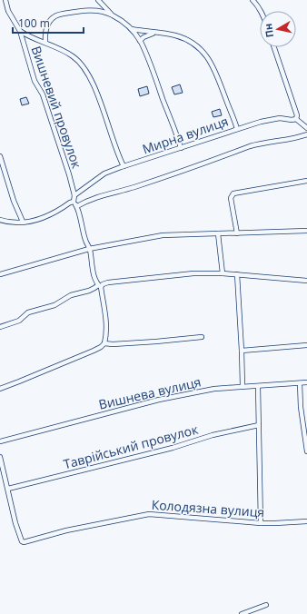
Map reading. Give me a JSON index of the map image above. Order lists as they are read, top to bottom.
{
  "streets": {
    "street": [
      "Вишневий провулок",
      "Мирна вулиця",
      "Вишнева вулиця",
      "Таврійський провулок",
      "Колодязна вулиця"
    ]
  },
  "crossings": [
    ["Вишневий провулок", "Мирна вулиця"],
    ["Таврійський провулок", "Колодязна вулиця"]
  ],
  "scale_bar": "100 m",
  "north": "left"
}
